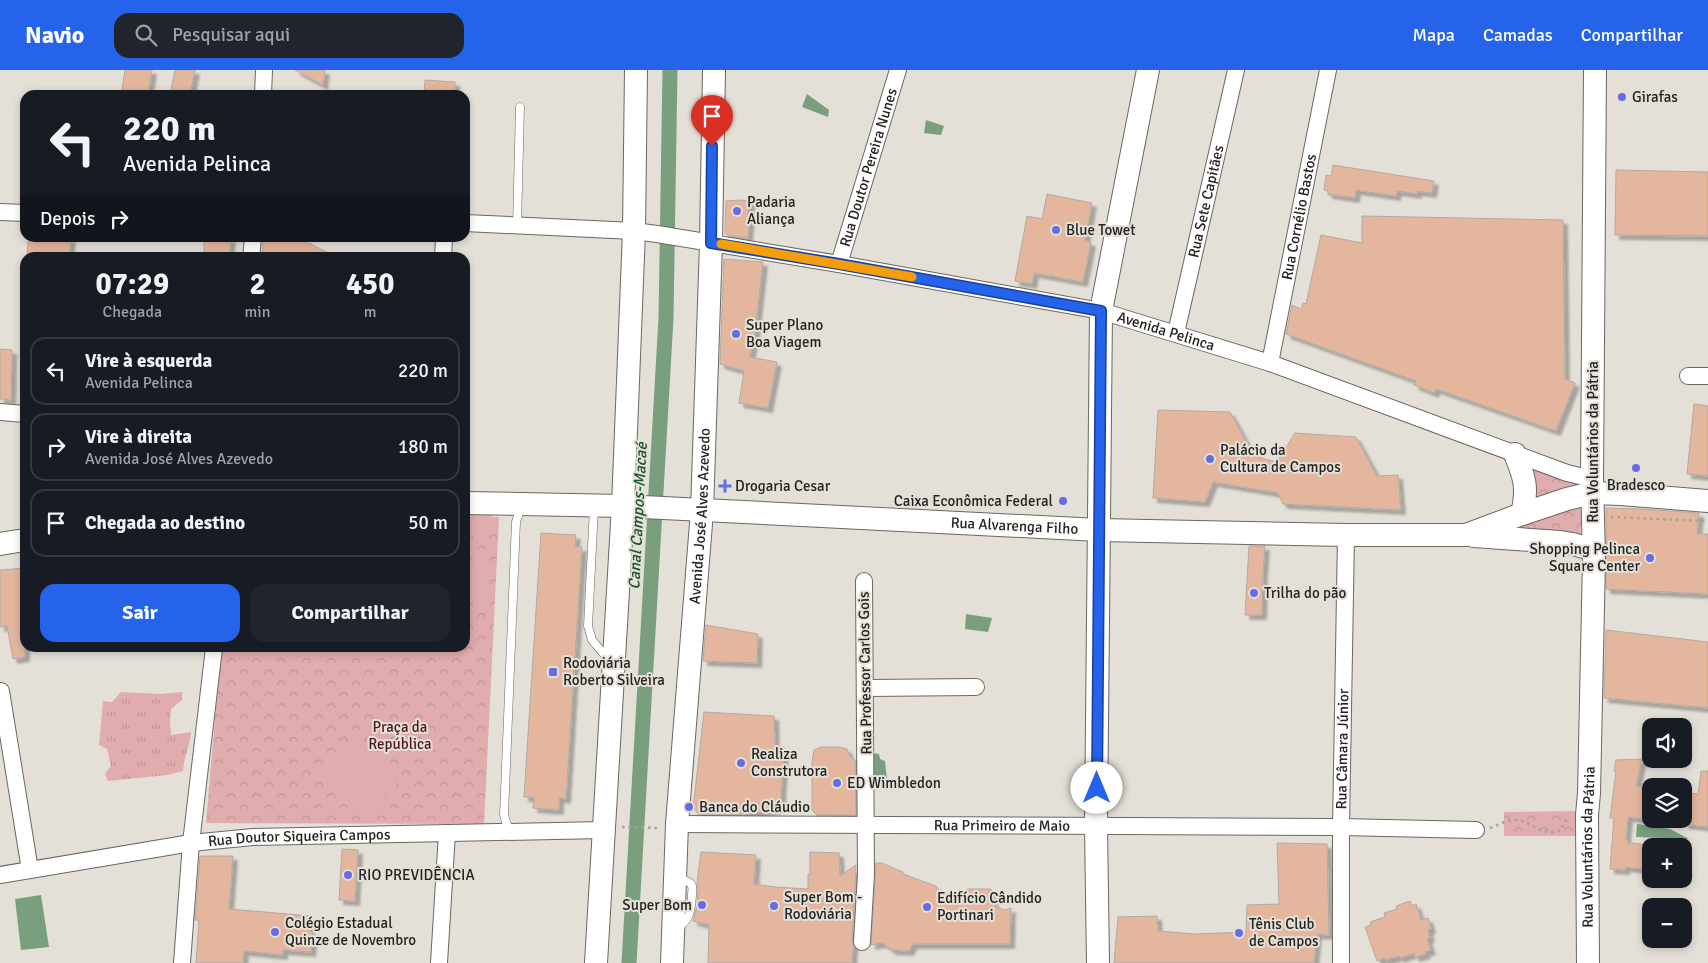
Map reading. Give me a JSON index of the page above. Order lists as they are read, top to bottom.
{
  "streets": {
    "main road": [
      "Avenida Pelinca",
      "Rua Voluntários da Pátria",
      "Avenida José Alves Azevedo",
      "Rua Alvarenga Filho"
    ],
    "street": [
      "Rua Doutor Pereira Nunes",
      "Rua Sete Capitães",
      "Rua Cornélio Bastos",
      "Rua Professor Carlos Gois",
      "Rua Câmara Júnior",
      "Rua Primeiro de Maio",
      "Rua Doutor Siqueira Campos"
    ]
  },
  "crossings": [
    ["Rua Doutor Pereira Nunes", "Avenida Pelinca"],
    ["Rua Sete Capitães", "Avenida Pelinca"],
    ["Rua Cornélio Bastos", "Avenida Pelinca"],
    ["Avenida Pelinca", "Rua Voluntários da Pátria"],
    ["Avenida Pelinca", "Avenida José Alves Azevedo"],
    ["Avenida Pelinca", "Rua Alvarenga Filho"],
    ["Rua Voluntários da Pátria", "Rua Alvarenga Filho"],
    ["Avenida José Alves Azevedo", "Rua Alvarenga Filho"],
    ["Avenida José Alves Azevedo", "Rua Primeiro de Maio"],
    ["Rua Alvarenga Filho", "Rua Câmara Júnior"],
    ["Rua Professor Carlos Gois", "Rua Primeiro de Maio"],
    ["Rua Câmara Júnior", "Rua Primeiro de Maio"]
  ],
  "water": ["Canal Campos-Macaé"],
  "parks": ["Praça da República"],
  "places": {
    "other": [
      "Girafas",
      "Padaria Aliança",
      "Blue Towet",
      "Super Plano Boa Viagem",
      "Palácio da Cultura de Campos",
      "Bradesco",
      "Caixa Econômica Federal",
      "Shopping Pelinca Square Center",
      "Trilha do pão",
      "Realiza Construtora",
      "ED Wimbledon",
      "Banca do Cláudio",
      "RIO PREVIDÊNCIA",
      "Super Bom",
      "Super Bom - Rodoviária",
      "Edifício Cândido Portinari",
      "Colégio Estadual Quinze de Novembro",
      "Tênis Club de Campos"
    ],
    "health": ["Drogaria Cesar"],
    "transit": ["Rodoviária Roberto Silveira"]
  },
  "page": {
    "header": "Navio",
    "search": "Pesquisar aqui",
    "nav": ["Mapa", "Camadas", "Compartilhar"],
    "turn": ["220 m", "Avenida Pelinca"],
    "then": "Depois",
    "eta": [
      "07:29",
      "Chegada",
      "2",
      "min",
      "450",
      "m"
    ],
    "list": [
      {
        "name": "Vire à esquerda",
        "note": "Avenida Pelinca",
        "value": "220 m"
      },
      {
        "name": "Vire à direita",
        "note": "Avenida José Alves Azevedo",
        "value": "180 m"
      },
      {
        "name": "Chegada ao destino",
        "value": "50 m"
      }
    ],
    "buttons": ["Sair", "Compartilhar"],
    "map_buttons": ["+", "−"]
  }
}
